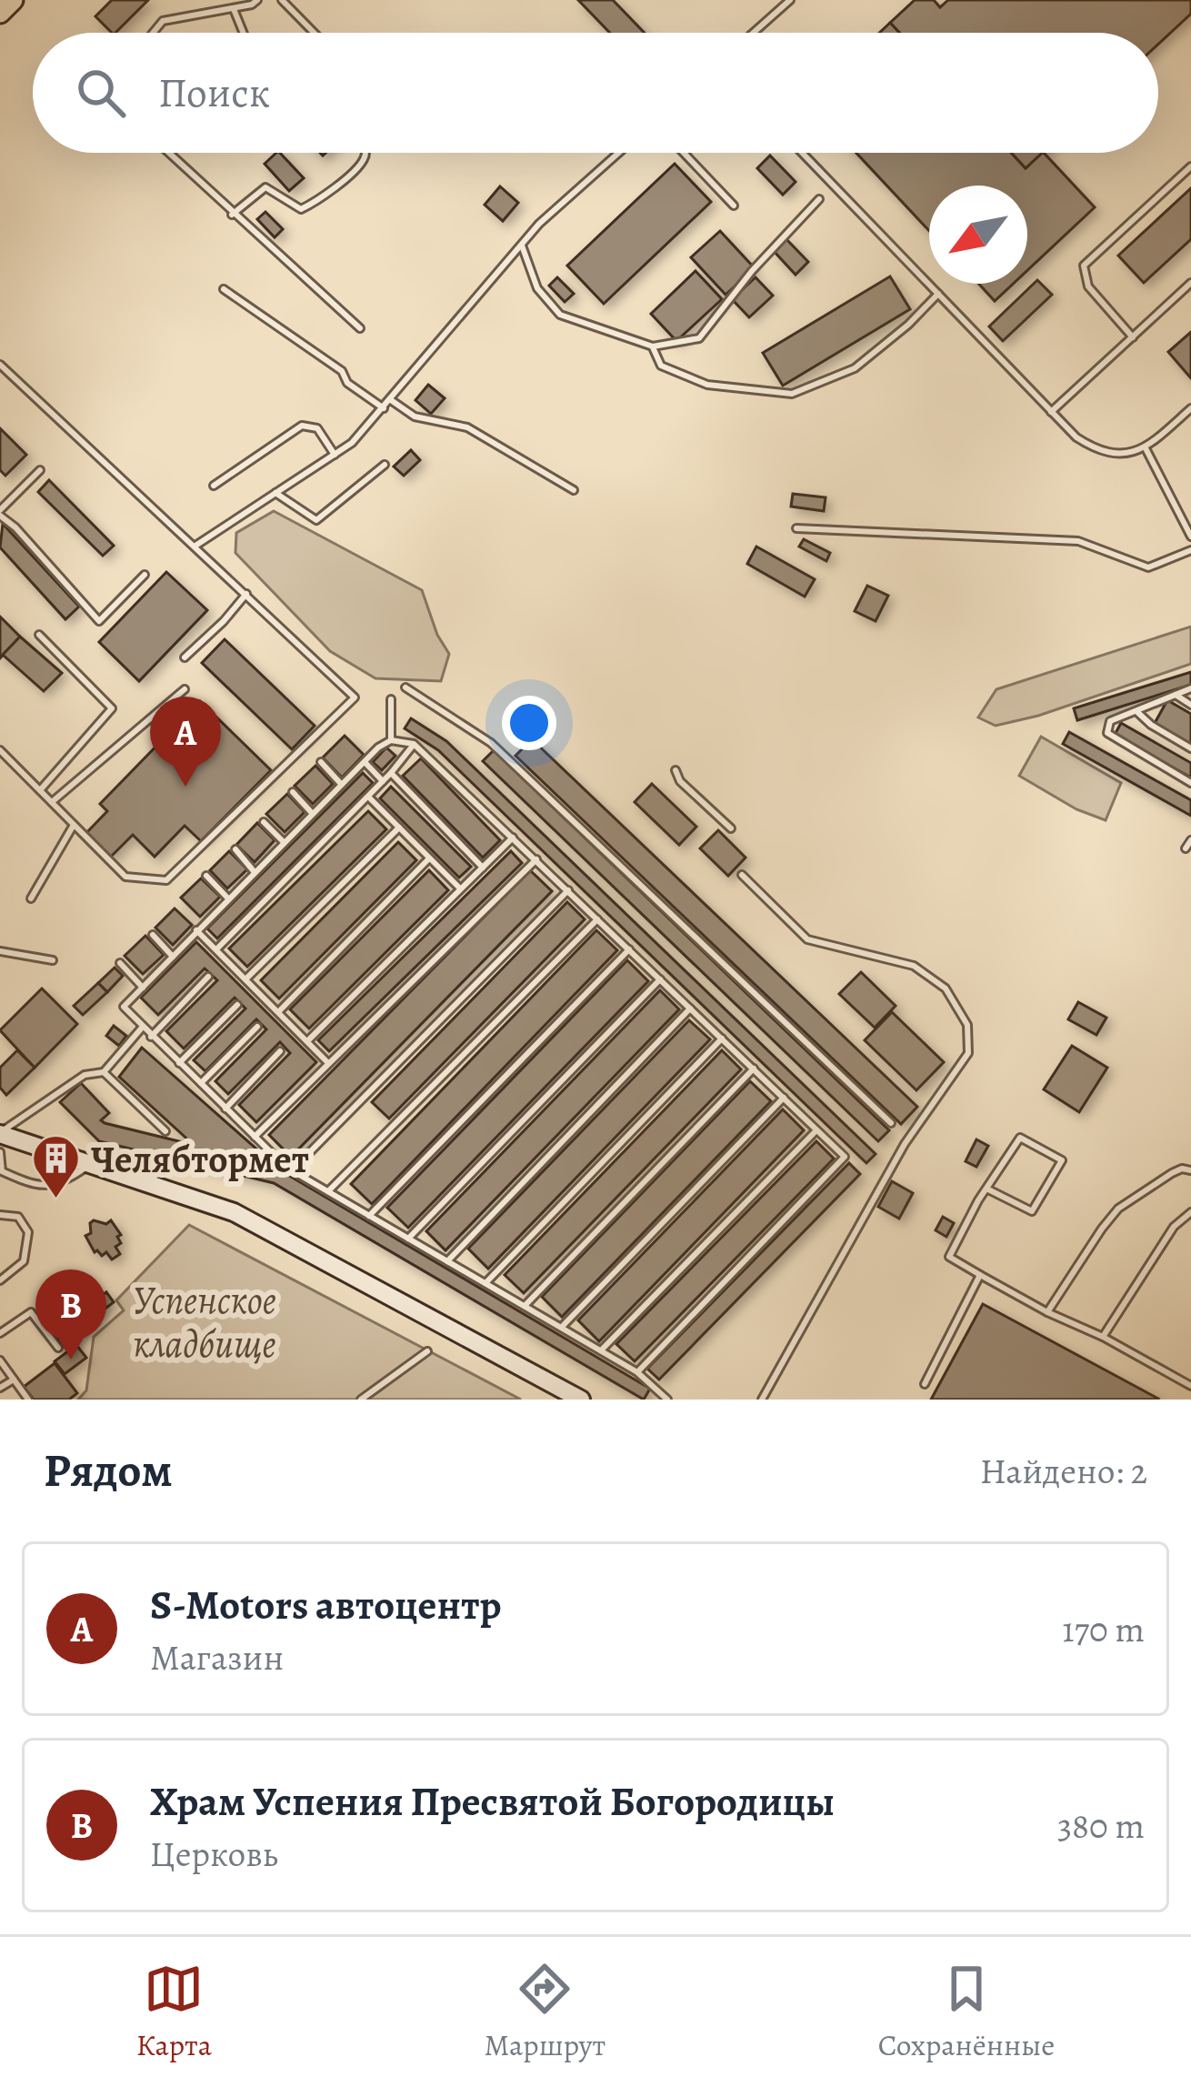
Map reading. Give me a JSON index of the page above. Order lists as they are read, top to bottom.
{
  "parks": ["Успенское кладбище"],
  "places": {
    "building": ["Челябтормет"]
  },
  "north": "bottom left",
  "page": {
    "search": "Поиск",
    "pins": ["A", "B"],
    "heading": ["Рядом", "Найдено: 2"],
    "list": [
      {
        "mark": "A",
        "name": "S-Motors автоцентр",
        "note": "Магазин",
        "value": "170 m"
      },
      {
        "mark": "B",
        "name": "Храм Успения Пресвятой Богородицы",
        "note": "Церковь",
        "value": "380 m"
      }
    ],
    "nav": ["Карта", "Маршрут", "Сохранённые"]
  }
}
